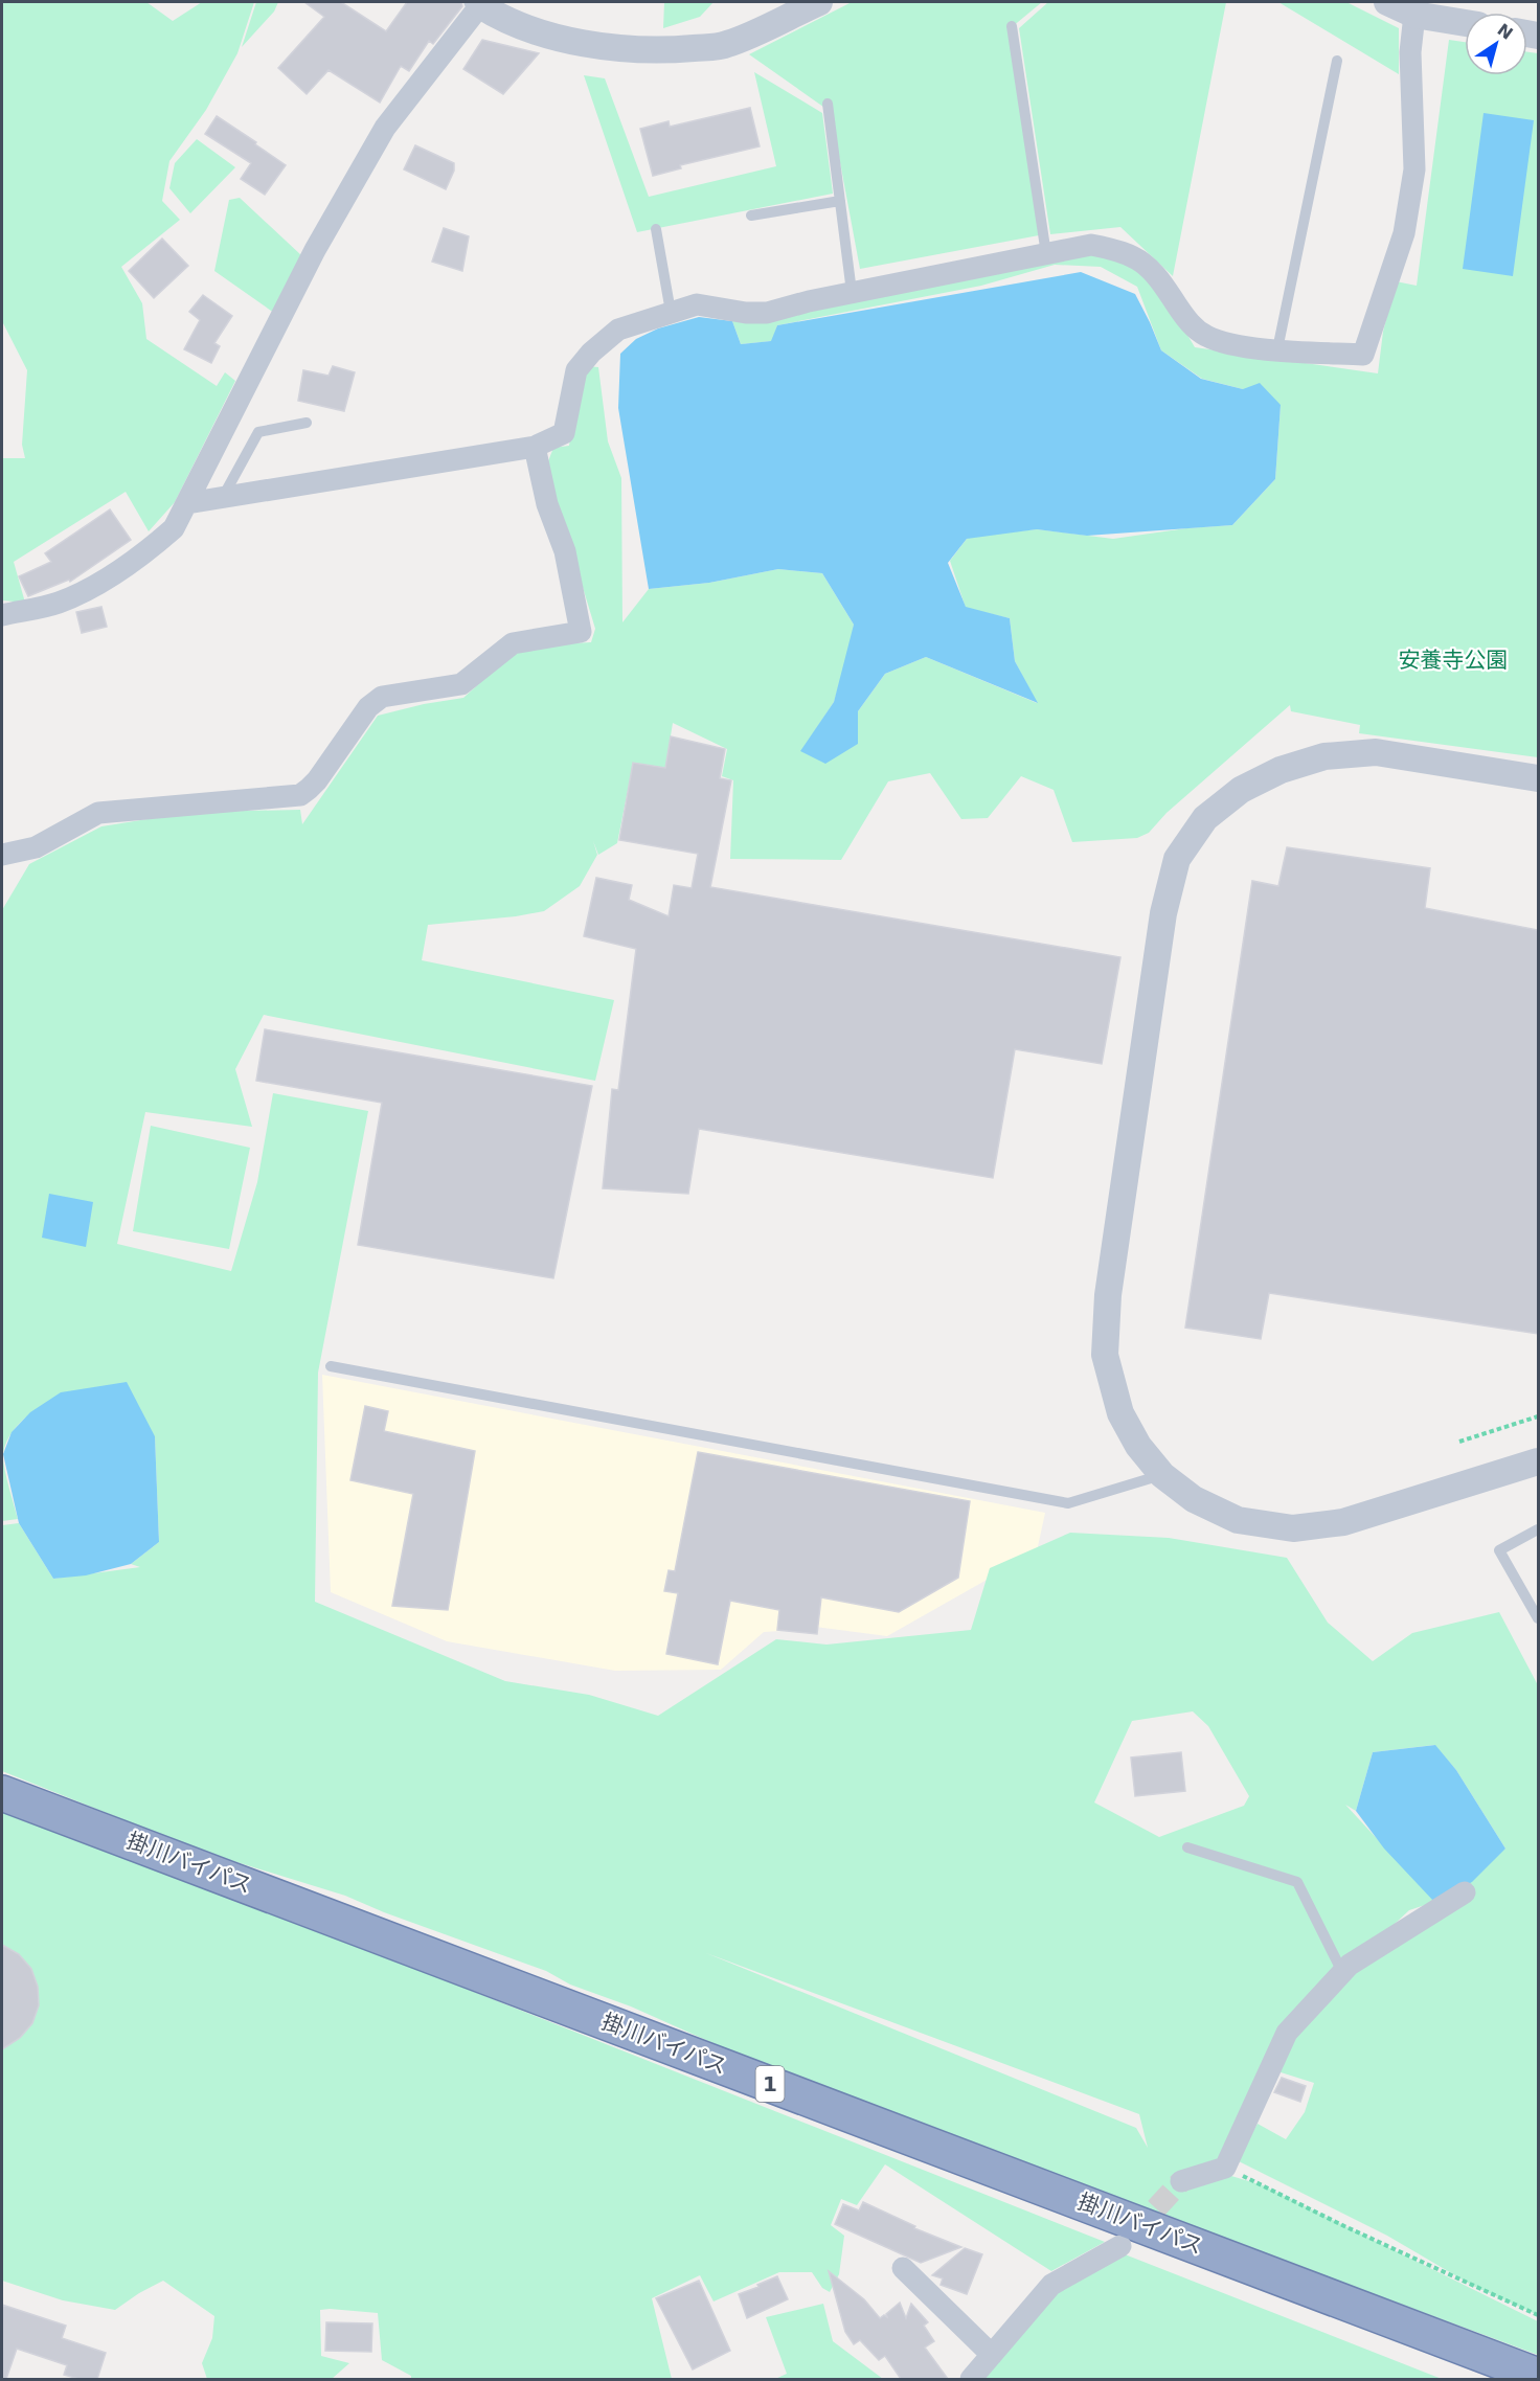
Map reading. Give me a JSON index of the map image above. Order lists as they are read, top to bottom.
{
  "streets": {
    "highway": ["掛川バイパス", "1"]
  },
  "parks": ["安養寺公園"],
  "north": "top right"
}
